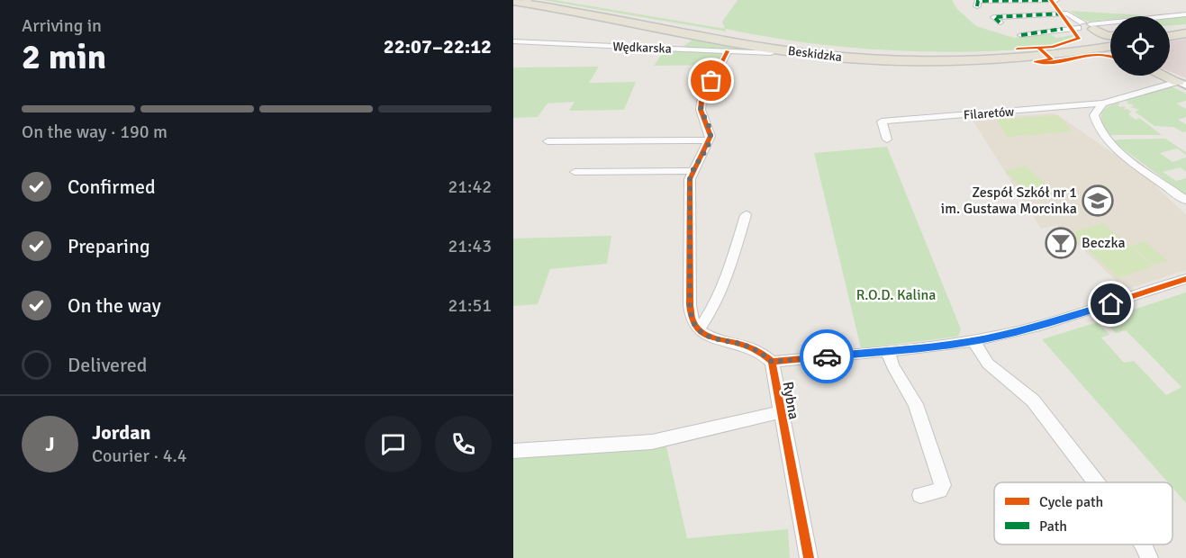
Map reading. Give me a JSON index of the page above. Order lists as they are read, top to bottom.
{
  "streets": {
    "main road": ["Beskidzka"],
    "street": ["Wędkarska", "Filaretów", "Rybna"]
  },
  "parks": ["R.O.D. Kalina"],
  "places": {
    "school or university": ["Zespół Szkół nr 1 im. Gustawa Morcinka"],
    "bar": ["Beczka"]
  },
  "legend": ["Cycle path", "Path"],
  "page": {
    "heading": ["2 min", "Arriving in", "22:07–22:12"],
    "panel": ["Jordan", "Courier · 4.4"],
    "bar": "On the way · 190 m",
    "list": [
      ["Confirmed", "21:42"],
      ["Preparing", "21:43"],
      ["On the way", "21:51"],
      "Delivered"
    ],
    "round": "J"
  }
}
